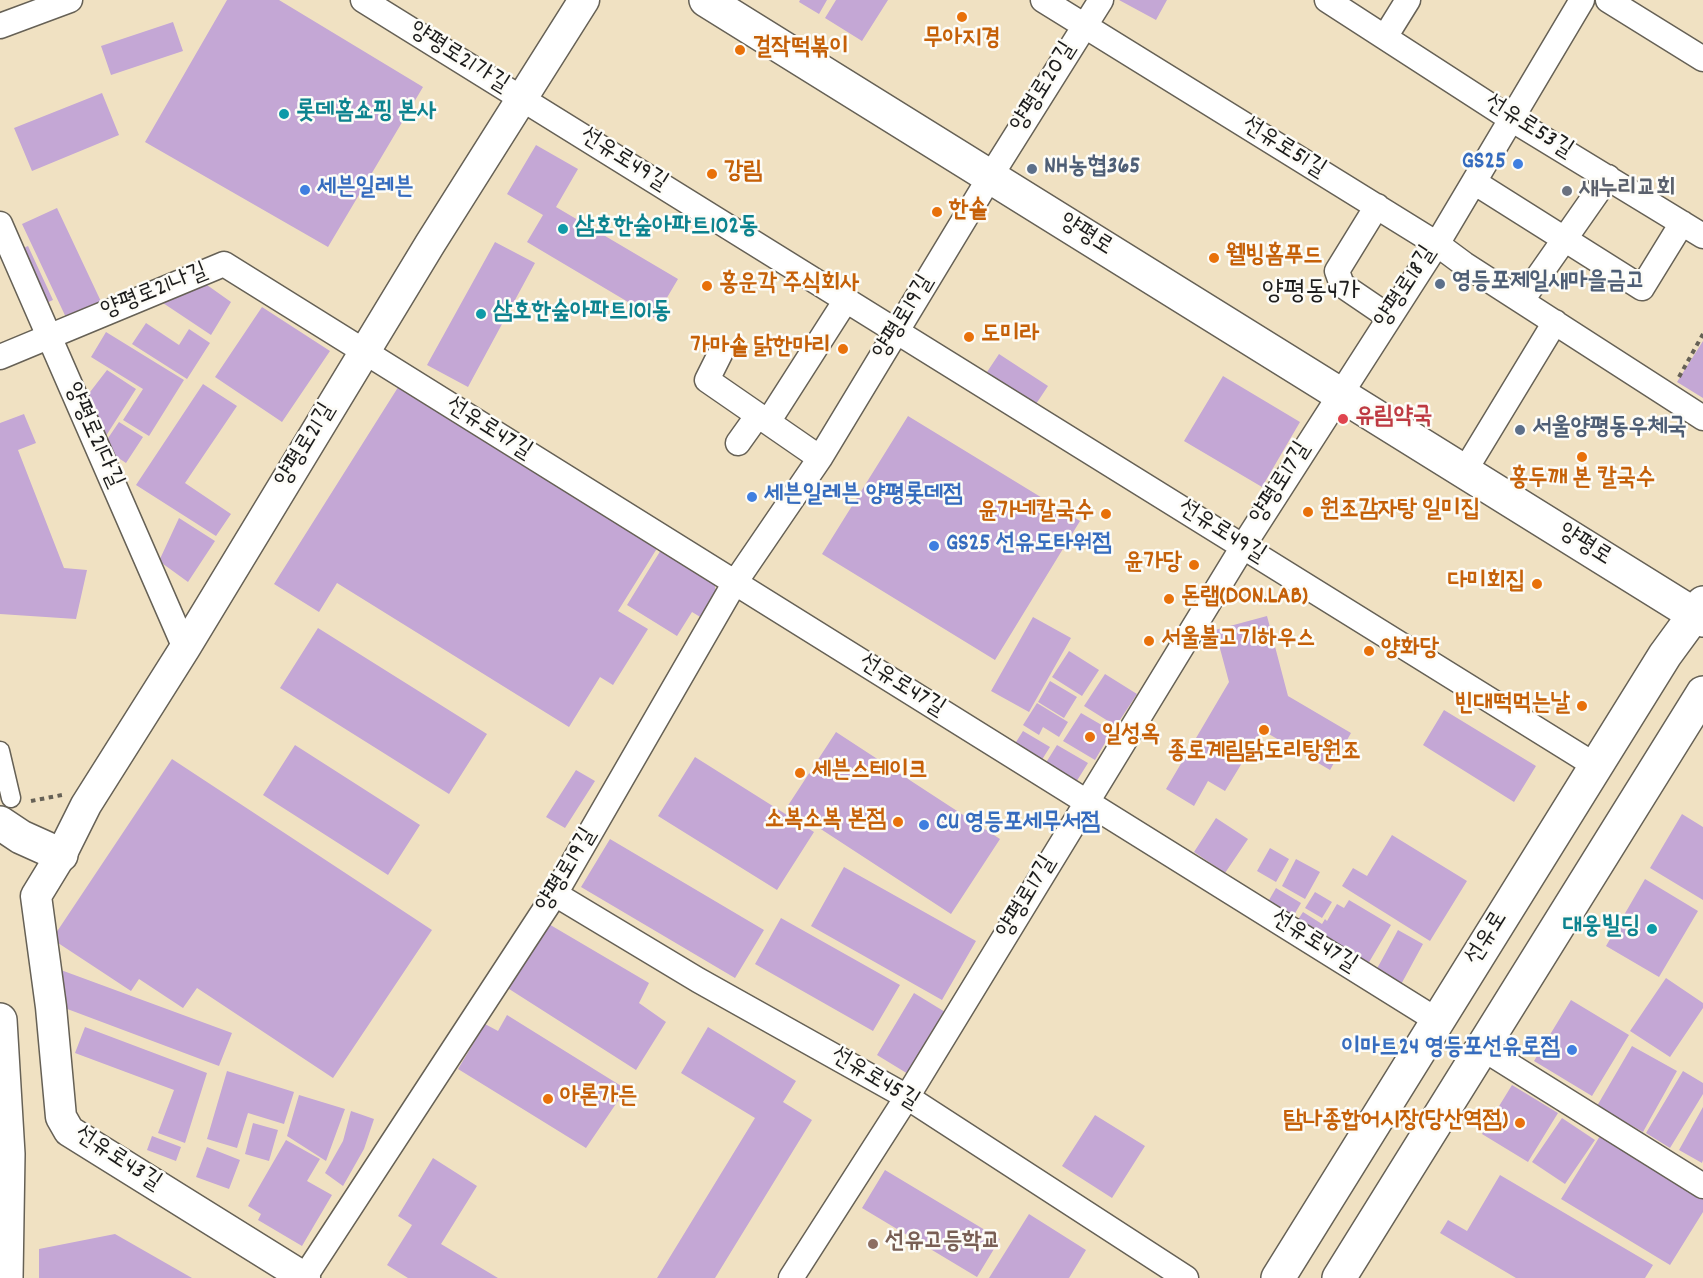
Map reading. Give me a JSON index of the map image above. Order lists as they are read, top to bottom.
{
  "streets": {
    "main road": ["양평로", "선유로"],
    "street": [
      "양평로21가길",
      "양평로20길",
      "선유로53길",
      "선유로51길",
      "선유로49길",
      "양평로18길",
      "양평로21나길",
      "양평로19길",
      "선유로47길",
      "양평로21다길",
      "양평로21길",
      "양평로17길",
      "선유로45길",
      "선유로43길"
    ]
  },
  "crossings": [
    ["양평로21가길", "선유로49길"],
    ["양평로21가길", "양평로21길"],
    ["양평로20길", "선유로51길"],
    ["양평로20길", "양평로"],
    ["양평로20길", "양평로19길"],
    ["선유로53길", "양평로18길"],
    ["선유로51길", "양평로18길"],
    ["선유로49길", "양평로19길"],
    ["선유로49길", "양평로21길"],
    ["선유로49길", "양평로17길"],
    ["선유로49길", "선유로"],
    ["양평로", "양평로18길"],
    ["양평로", "양평로19길"],
    ["양평로", "양평로17길"],
    ["양평로", "선유로"],
    ["양평로18길", "양평로17길"],
    ["양평로21나길", "선유로47길"],
    ["양평로21나길", "양평로21다길"],
    ["양평로21나길", "양평로21길"],
    ["양평로19길", "선유로47길"],
    ["양평로19길", "선유로45길"],
    ["양평로19길", "선유로43길"],
    ["선유로47길", "양평로21길"],
    ["선유로47길", "양평로17길"],
    ["선유로47길", "선유로"],
    ["양평로21다길", "양평로21길"],
    ["양평로21길", "선유로43길"],
    ["양평로17길", "선유로45길"]
  ],
  "districts": ["양평동4가"],
  "places": [
    "무아지경",
    "걸작떡볶이",
    "롯데홈쇼핑 본사",
    "GS25",
    "NH농협365",
    "강림",
    "세븐일레븐",
    "새누리교회",
    "한솥",
    "삼호한숲아파트102동",
    "웰빙홈푸드",
    "영등포제일새마을금고",
    "홍운각 주식회사",
    "삼호한숲아파트101동",
    "도미라",
    "가마솥 닭한마리",
    "유림약국",
    "서울양평동우체국",
    "홍두깨 본 칼국수",
    "세븐일레븐 양평롯데점",
    "원조감자탕 일미집",
    "윤가네칼국수",
    "GS25 선유도타워점",
    "윤가당",
    "다미회집",
    "돈랩(DON.LAB)",
    "서울불고기하우스",
    "양화당",
    "빈대떡먹는날",
    "종로계림닭도리탕원조",
    "일성옥",
    "세븐스테이크",
    "소복소복 본점",
    "CU 영등포세무서점",
    "대웅빌딩",
    "이마트24 영등포선유로점",
    "아론가든",
    "탐나종합어시장(당산역점)",
    "선유고등학교"
  ]
}
